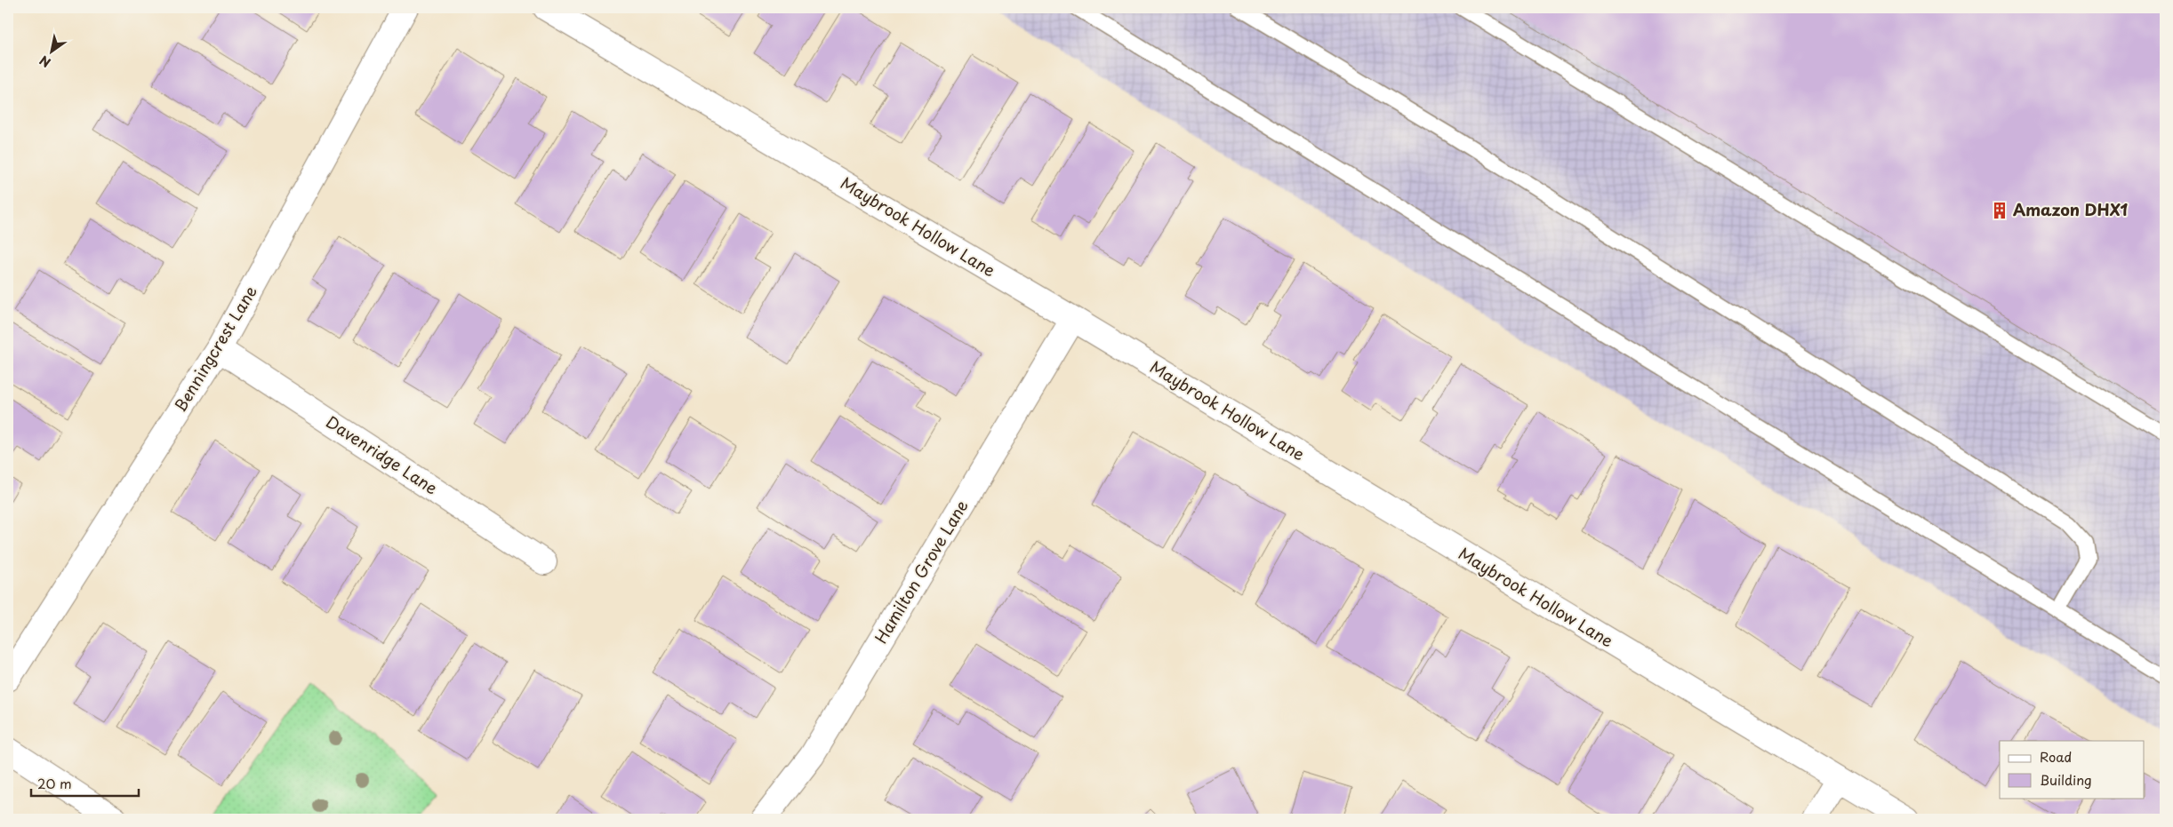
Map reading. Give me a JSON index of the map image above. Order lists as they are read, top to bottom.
{
  "streets": {
    "street": [
      "Maybrook Hollow Lane",
      "Benningcrest Lane",
      "Davenridge Lane",
      "Hamilton Grove Lane"
    ]
  },
  "crossings": [
    ["Maybrook Hollow Lane", "Hamilton Grove Lane"],
    ["Benningcrest Lane", "Davenridge Lane"]
  ],
  "places": {
    "building": ["Amazon DHX1"]
  },
  "legend": ["Road", "Building"],
  "scale_bar": "20 m",
  "north": "bottom left"
}
